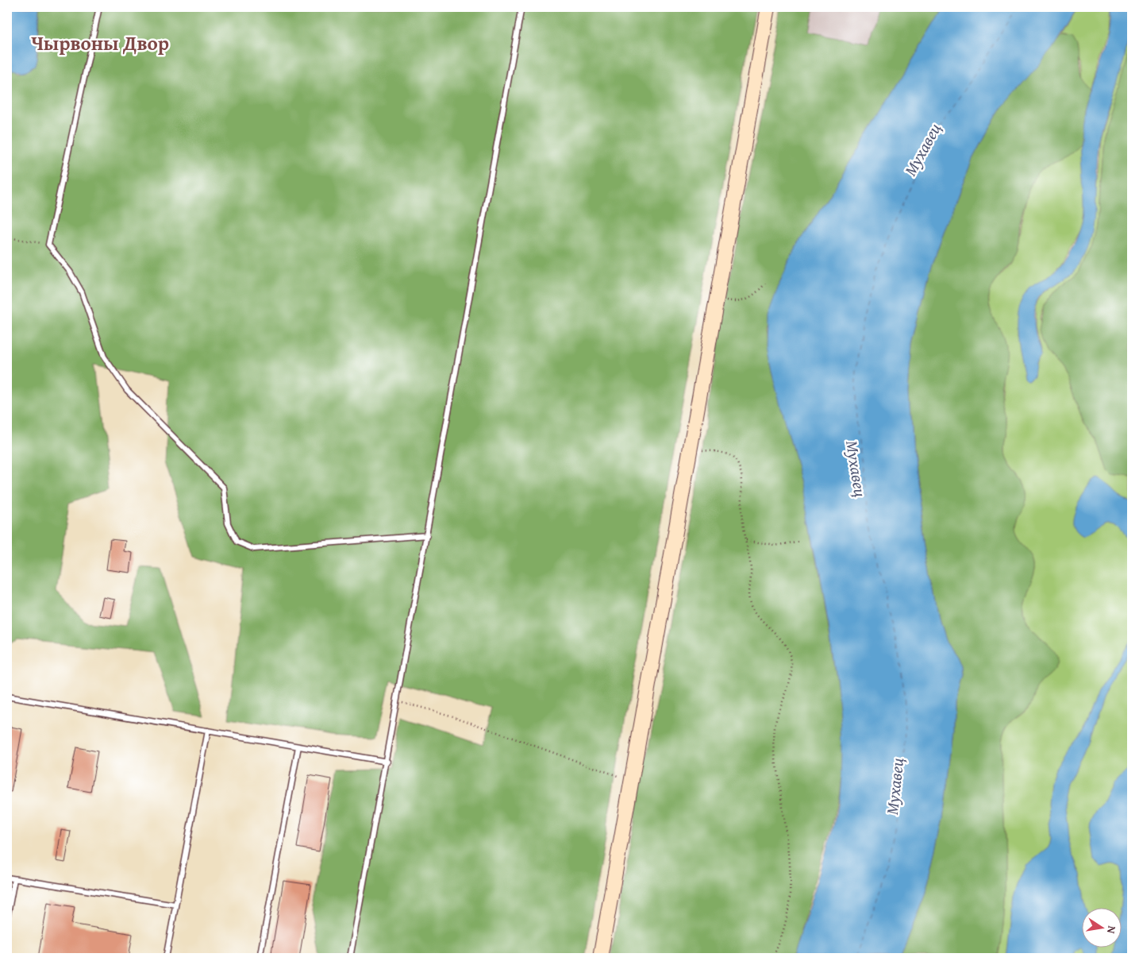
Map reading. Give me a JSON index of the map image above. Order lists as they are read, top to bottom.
{
  "districts": ["Чырвоны Двор"],
  "water": ["Мухавец"],
  "north": "right"
}
